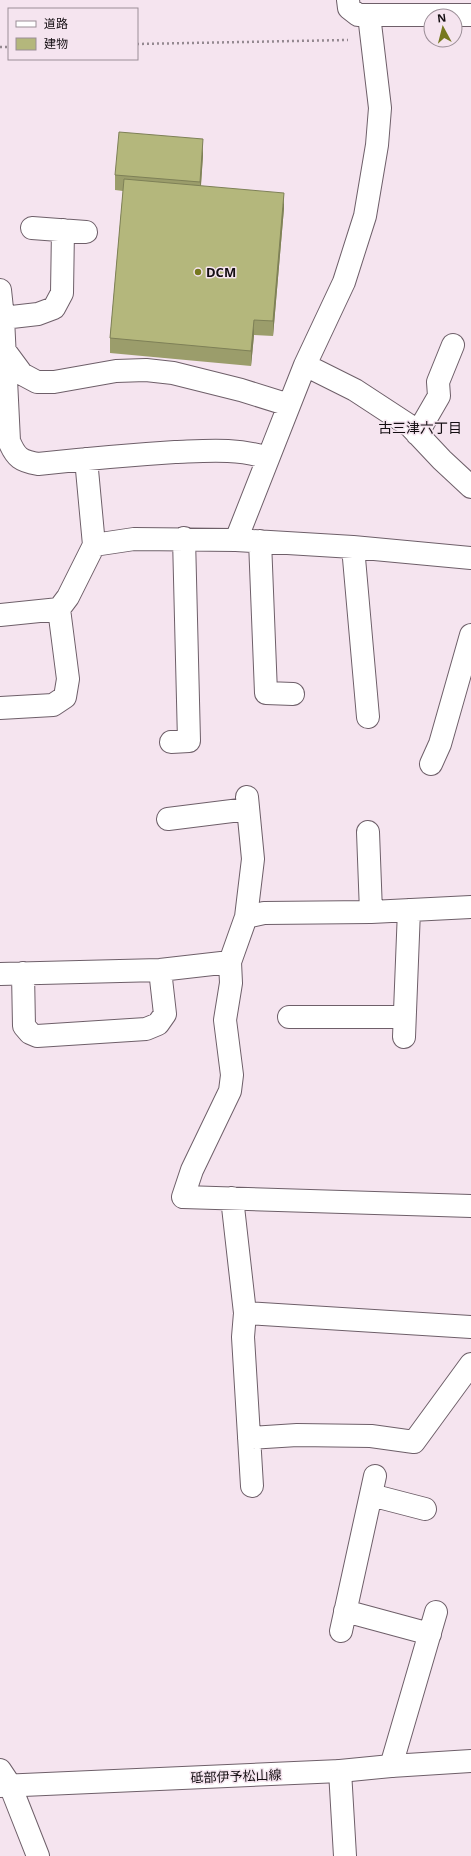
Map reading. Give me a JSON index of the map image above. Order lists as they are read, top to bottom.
{
  "streets": {
    "street": ["砥部伊予松山線"]
  },
  "districts": ["古三津六丁目"],
  "places": ["DCM"],
  "legend": ["道路", "建物"],
  "north": "top"
}
